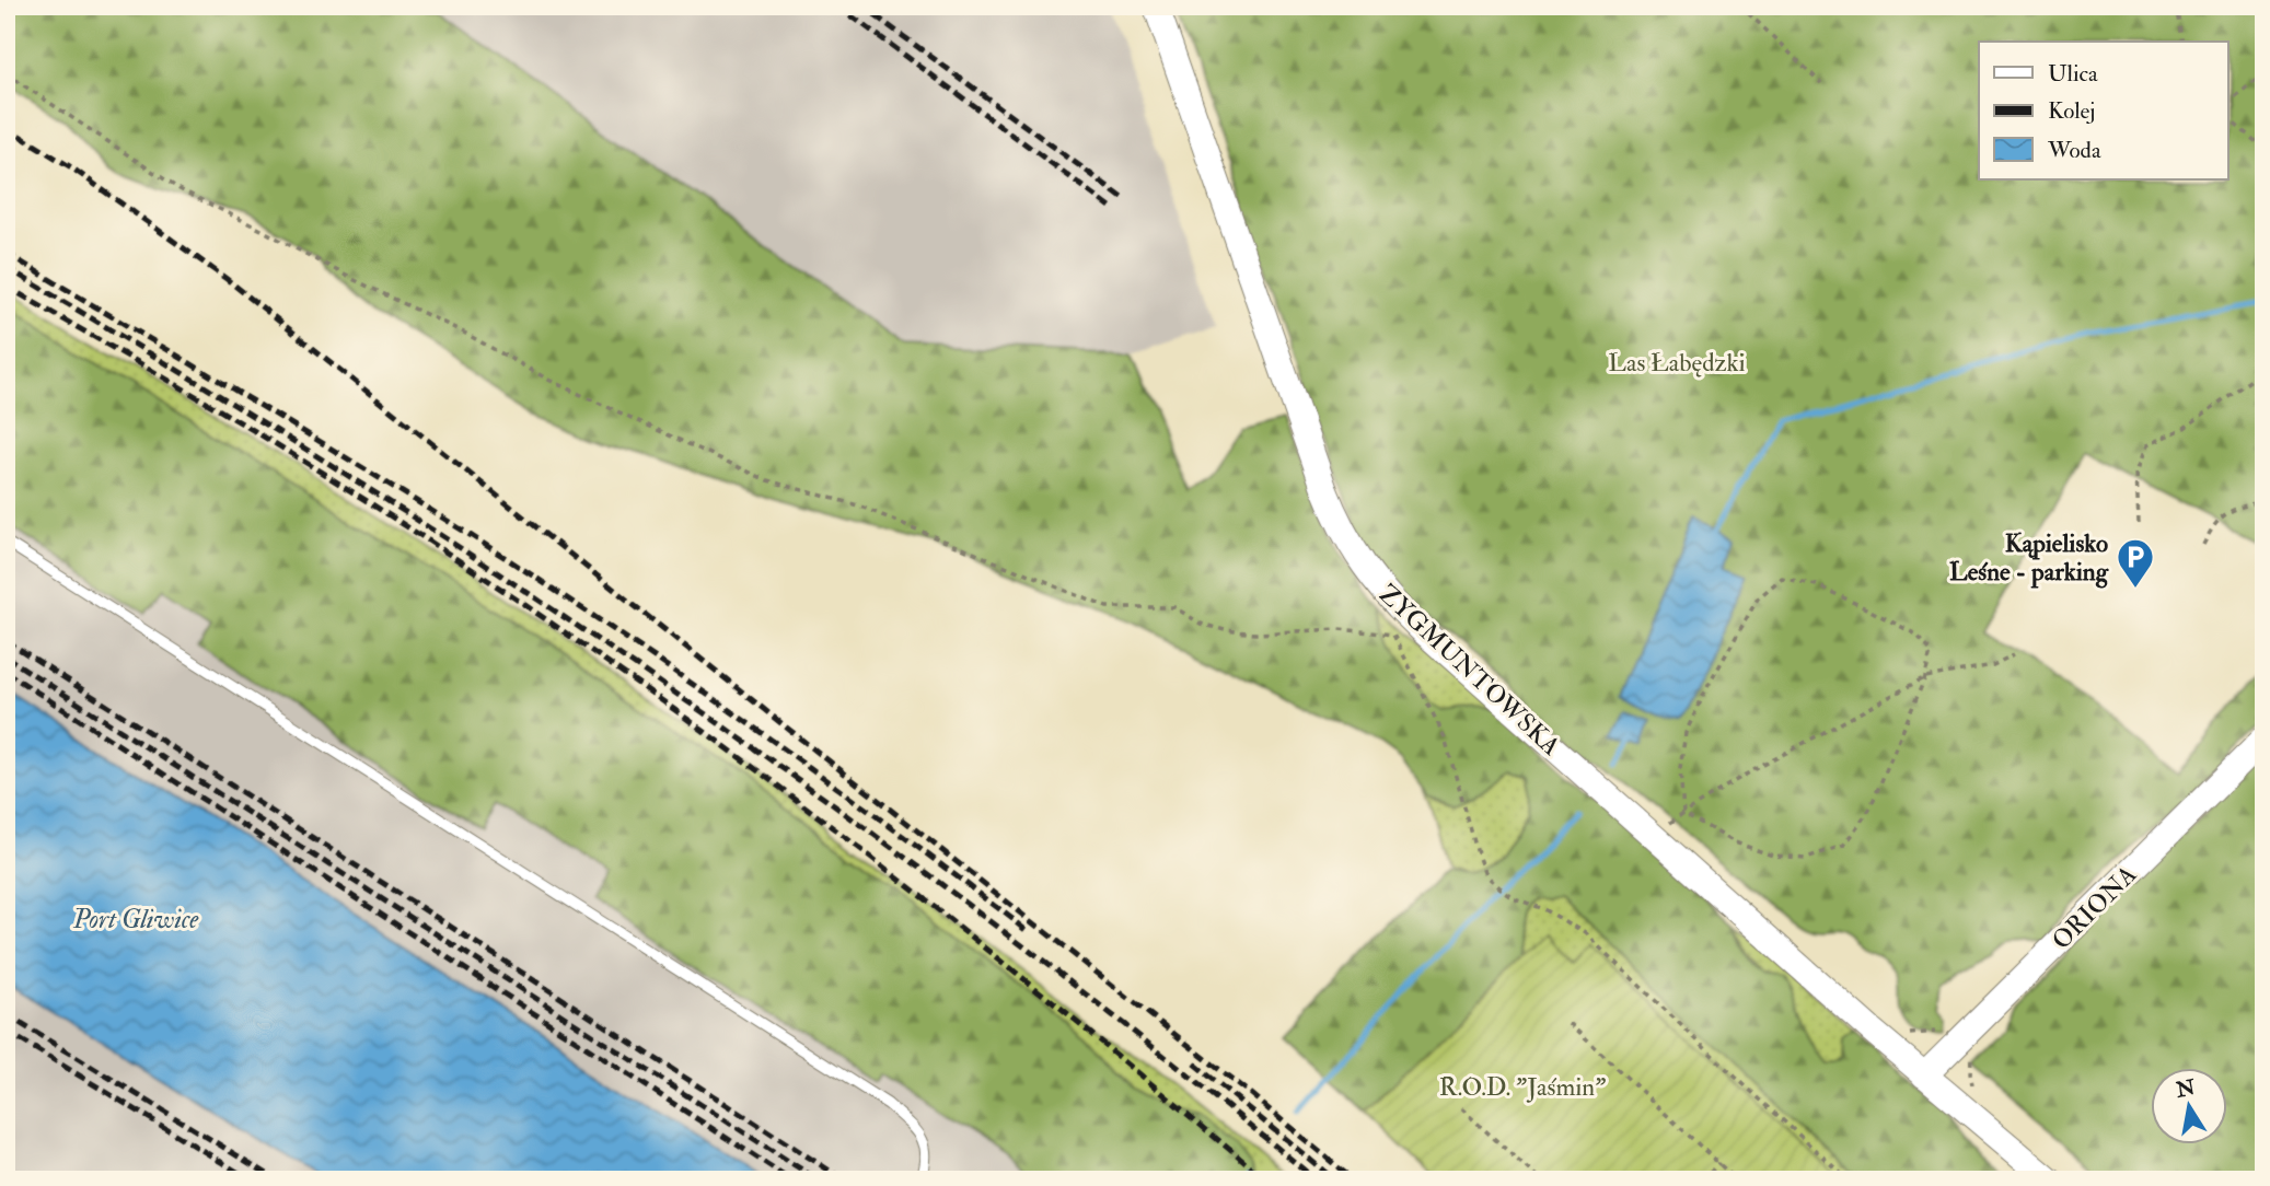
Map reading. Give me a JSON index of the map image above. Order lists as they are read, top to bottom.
{
  "streets": {
    "street": ["ZYGMUNTOWSKA", "ORIONA"]
  },
  "crossings": [
    ["ZYGMUNTOWSKA", "ORIONA"]
  ],
  "water": ["Port Gliwice"],
  "parks": ["Las Łabędzki", "R.O.D. \"Jaśmin\""],
  "places": {
    "parking": ["Kąpielisko Leśne - parking"]
  },
  "legend": ["Ulica", "Kolej", "Woda"],
  "north": "top"
}
